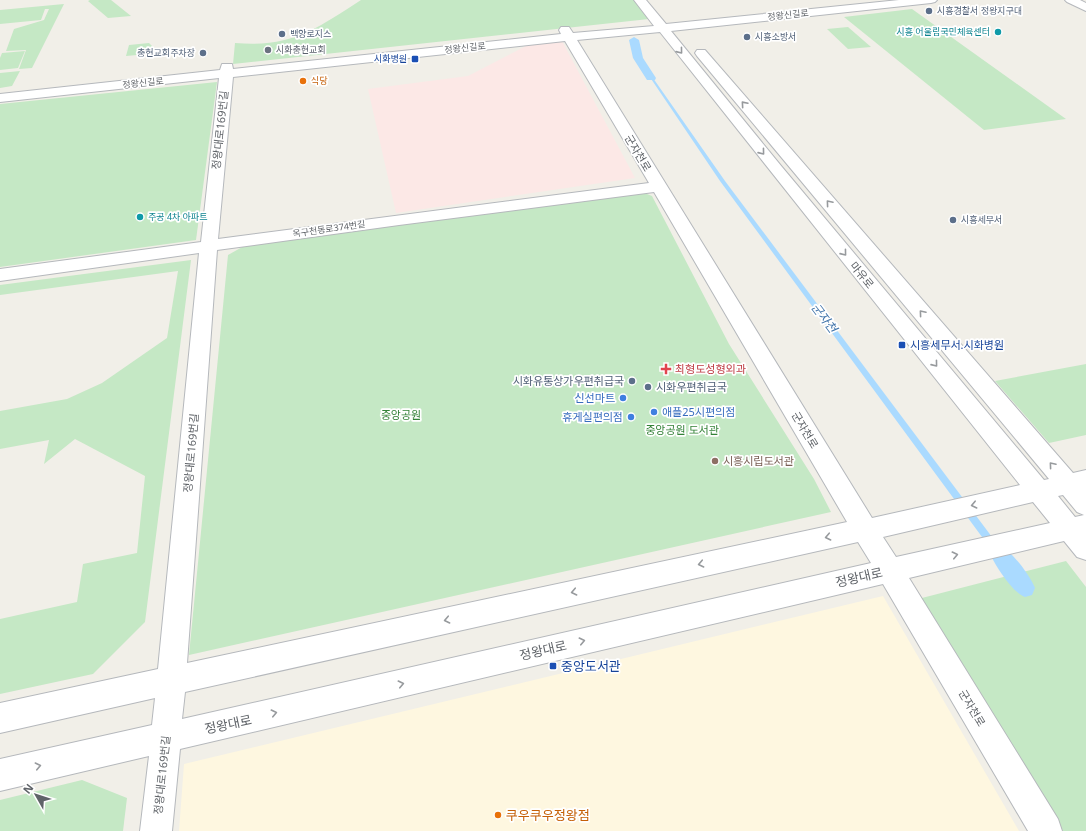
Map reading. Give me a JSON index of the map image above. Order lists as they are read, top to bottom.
{
  "streets": {
    "street": [
      "정왕신길로",
      "정왕대로169번길",
      "군자천로",
      "옥구천동로374번길",
      "마유로",
      "정왕대로"
    ]
  },
  "crossings": [
    ["정왕신길로", "정왕대로169번길"],
    ["정왕신길로", "군자천로"],
    ["정왕신길로", "마유로"],
    ["정왕대로169번길", "옥구천동로374번길"],
    ["정왕대로169번길", "정왕대로"],
    ["군자천로", "옥구천동로374번길"],
    ["군자천로", "정왕대로"],
    ["마유로", "정왕대로"]
  ],
  "water": ["군자천"],
  "parks": ["중앙공원", "중앙공원 도서관"],
  "places": {
    "other": [
      "시흥경찰서 정왕지구대",
      "시흥 어울림국민체육센터",
      "백양로지스",
      "시흥소방서",
      "시화충현교회",
      "충현교회주차장",
      "식당",
      "주공 4차 아파트",
      "시흥세무서",
      "시화유통상가우편취급국",
      "시화우편취급국",
      "신선마트",
      "애플25시편의점",
      "휴게실편의점",
      "시흥시립도서관",
      "쿠우쿠우정왕점"
    ],
    "transit": ["시화병원", "시흥세무서.시화병원", "중앙도서관"],
    "health": ["최형도성형외과"]
  },
  "north": "top left"
}
